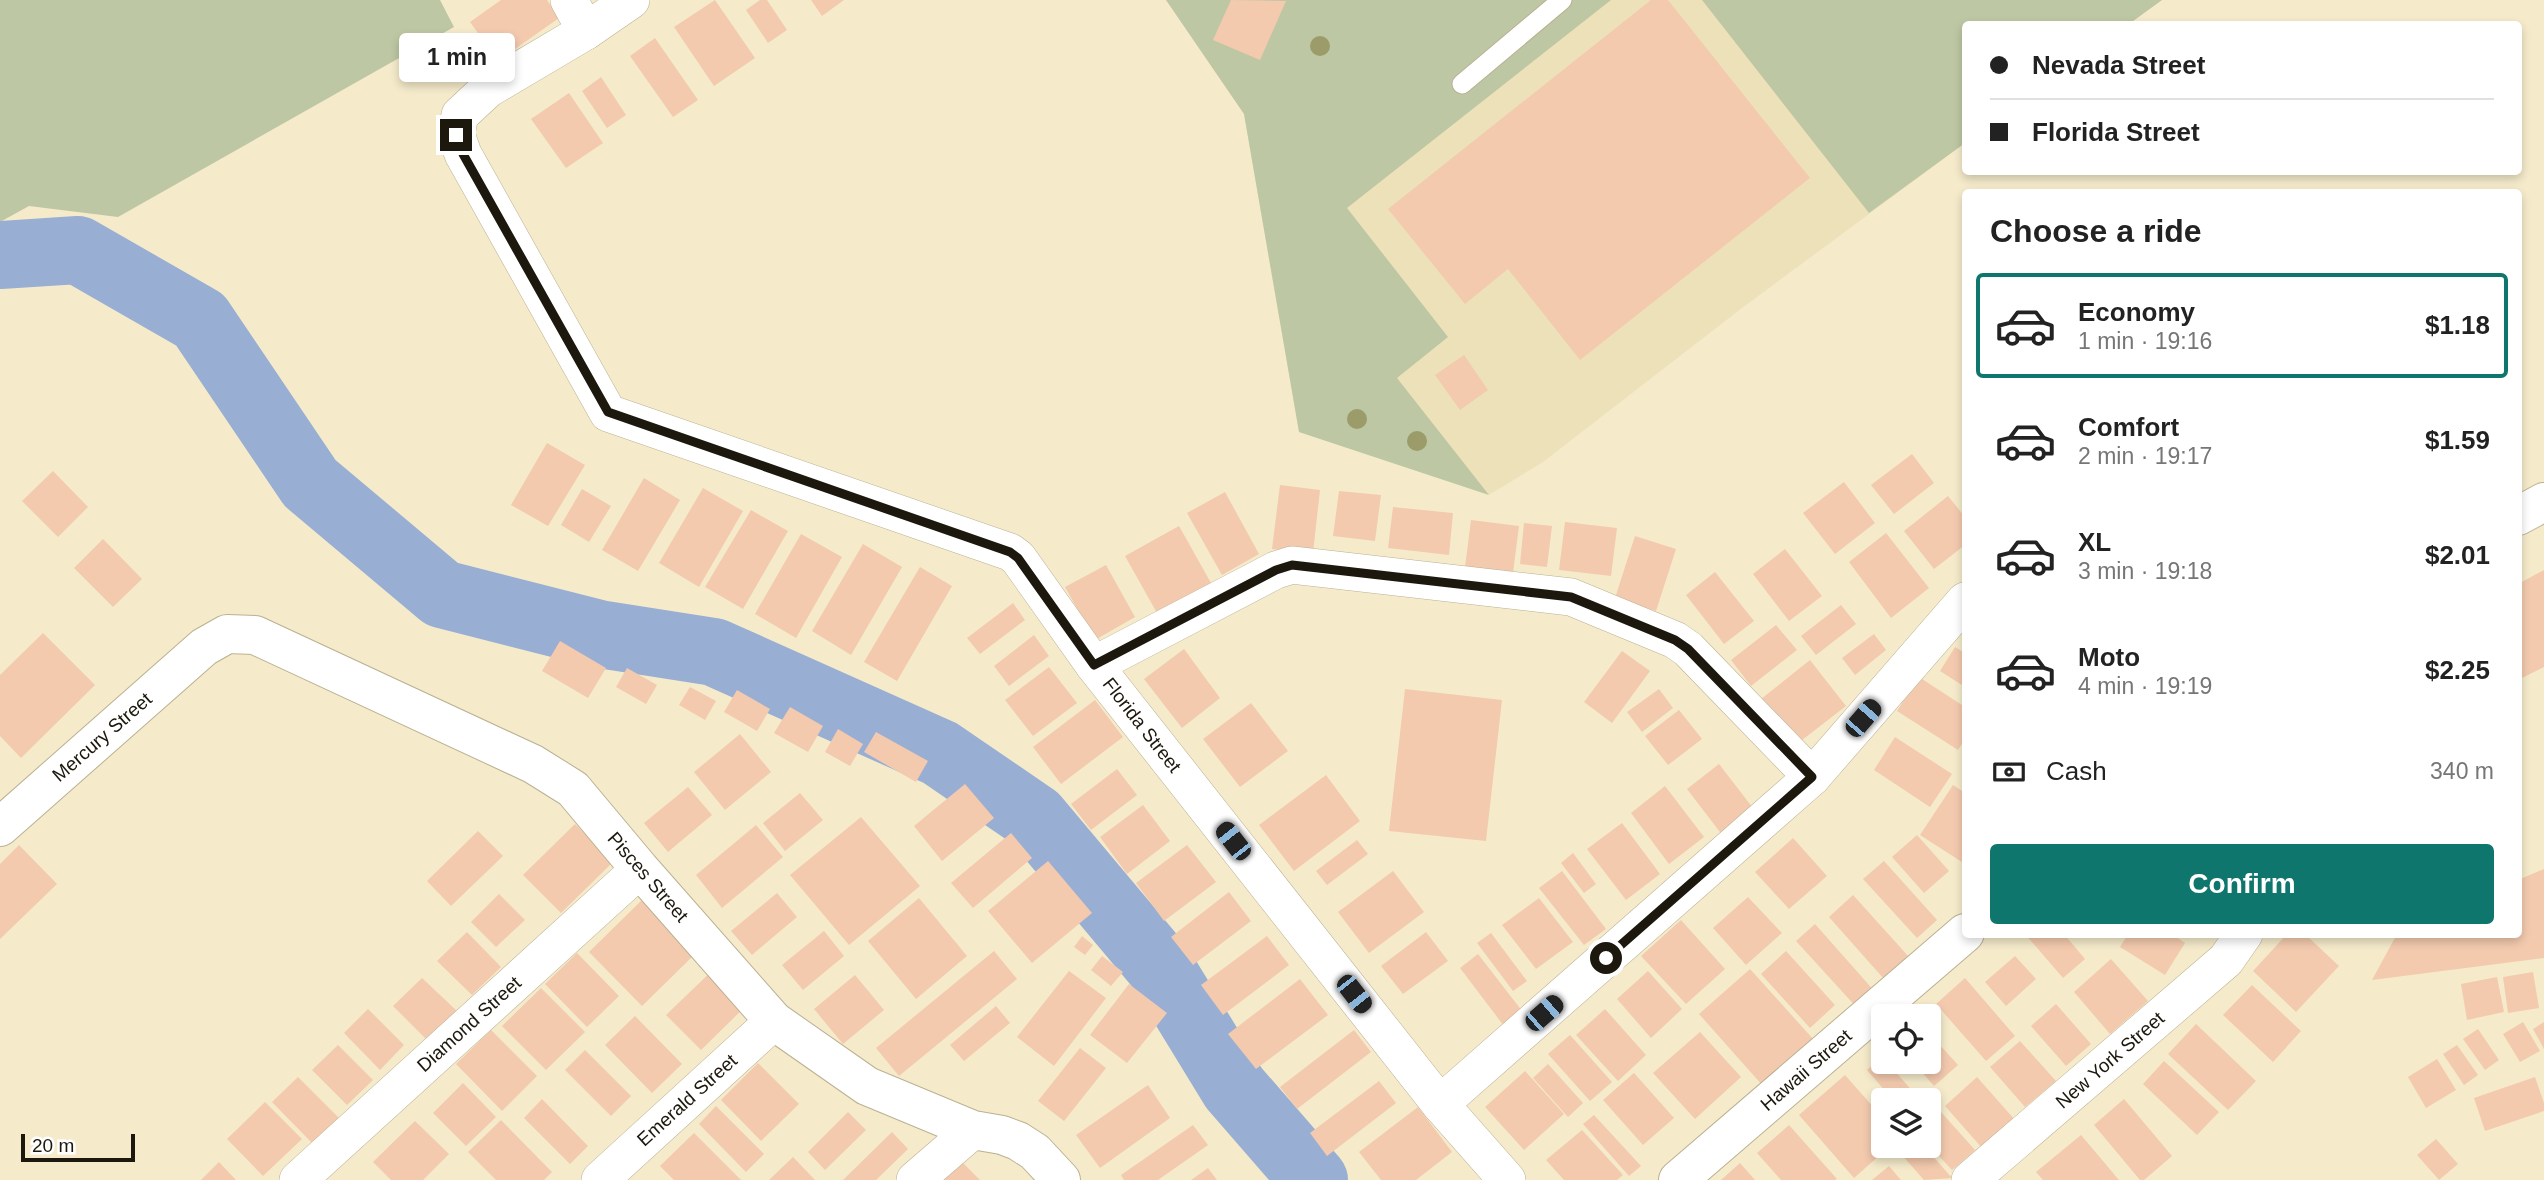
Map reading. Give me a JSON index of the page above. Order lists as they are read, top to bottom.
{
  "streets": {
    "street": [
      "Florida Street",
      "Mercury Street",
      "Pisces Street",
      "Diamond Street",
      "New York Street",
      "Hawaii Street",
      "Emerald Street"
    ]
  },
  "crossings": [
    ["Mercury Street", "Pisces Street"],
    ["Pisces Street", "Diamond Street"],
    ["Pisces Street", "Emerald Street"]
  ],
  "scale_bar": "20 m",
  "page": {
    "banner": ["Nevada Street", "Florida Street"],
    "bubble": "1 min",
    "heading": "Choose a ride",
    "list": [
      {
        "name": "Economy",
        "note": "1 min · 19:16",
        "value": "$1.18"
      },
      {
        "name": "Comfort",
        "note": "2 min · 19:17",
        "value": "$1.59"
      },
      {
        "name": "XL",
        "note": "3 min · 19:18",
        "value": "$2.01"
      },
      {
        "name": "Moto",
        "note": "4 min · 19:19",
        "value": "$2.25"
      }
    ],
    "pay": ["Cash", "340 m"],
    "buttons": "Confirm",
    "scale": "20 m"
  }
}
